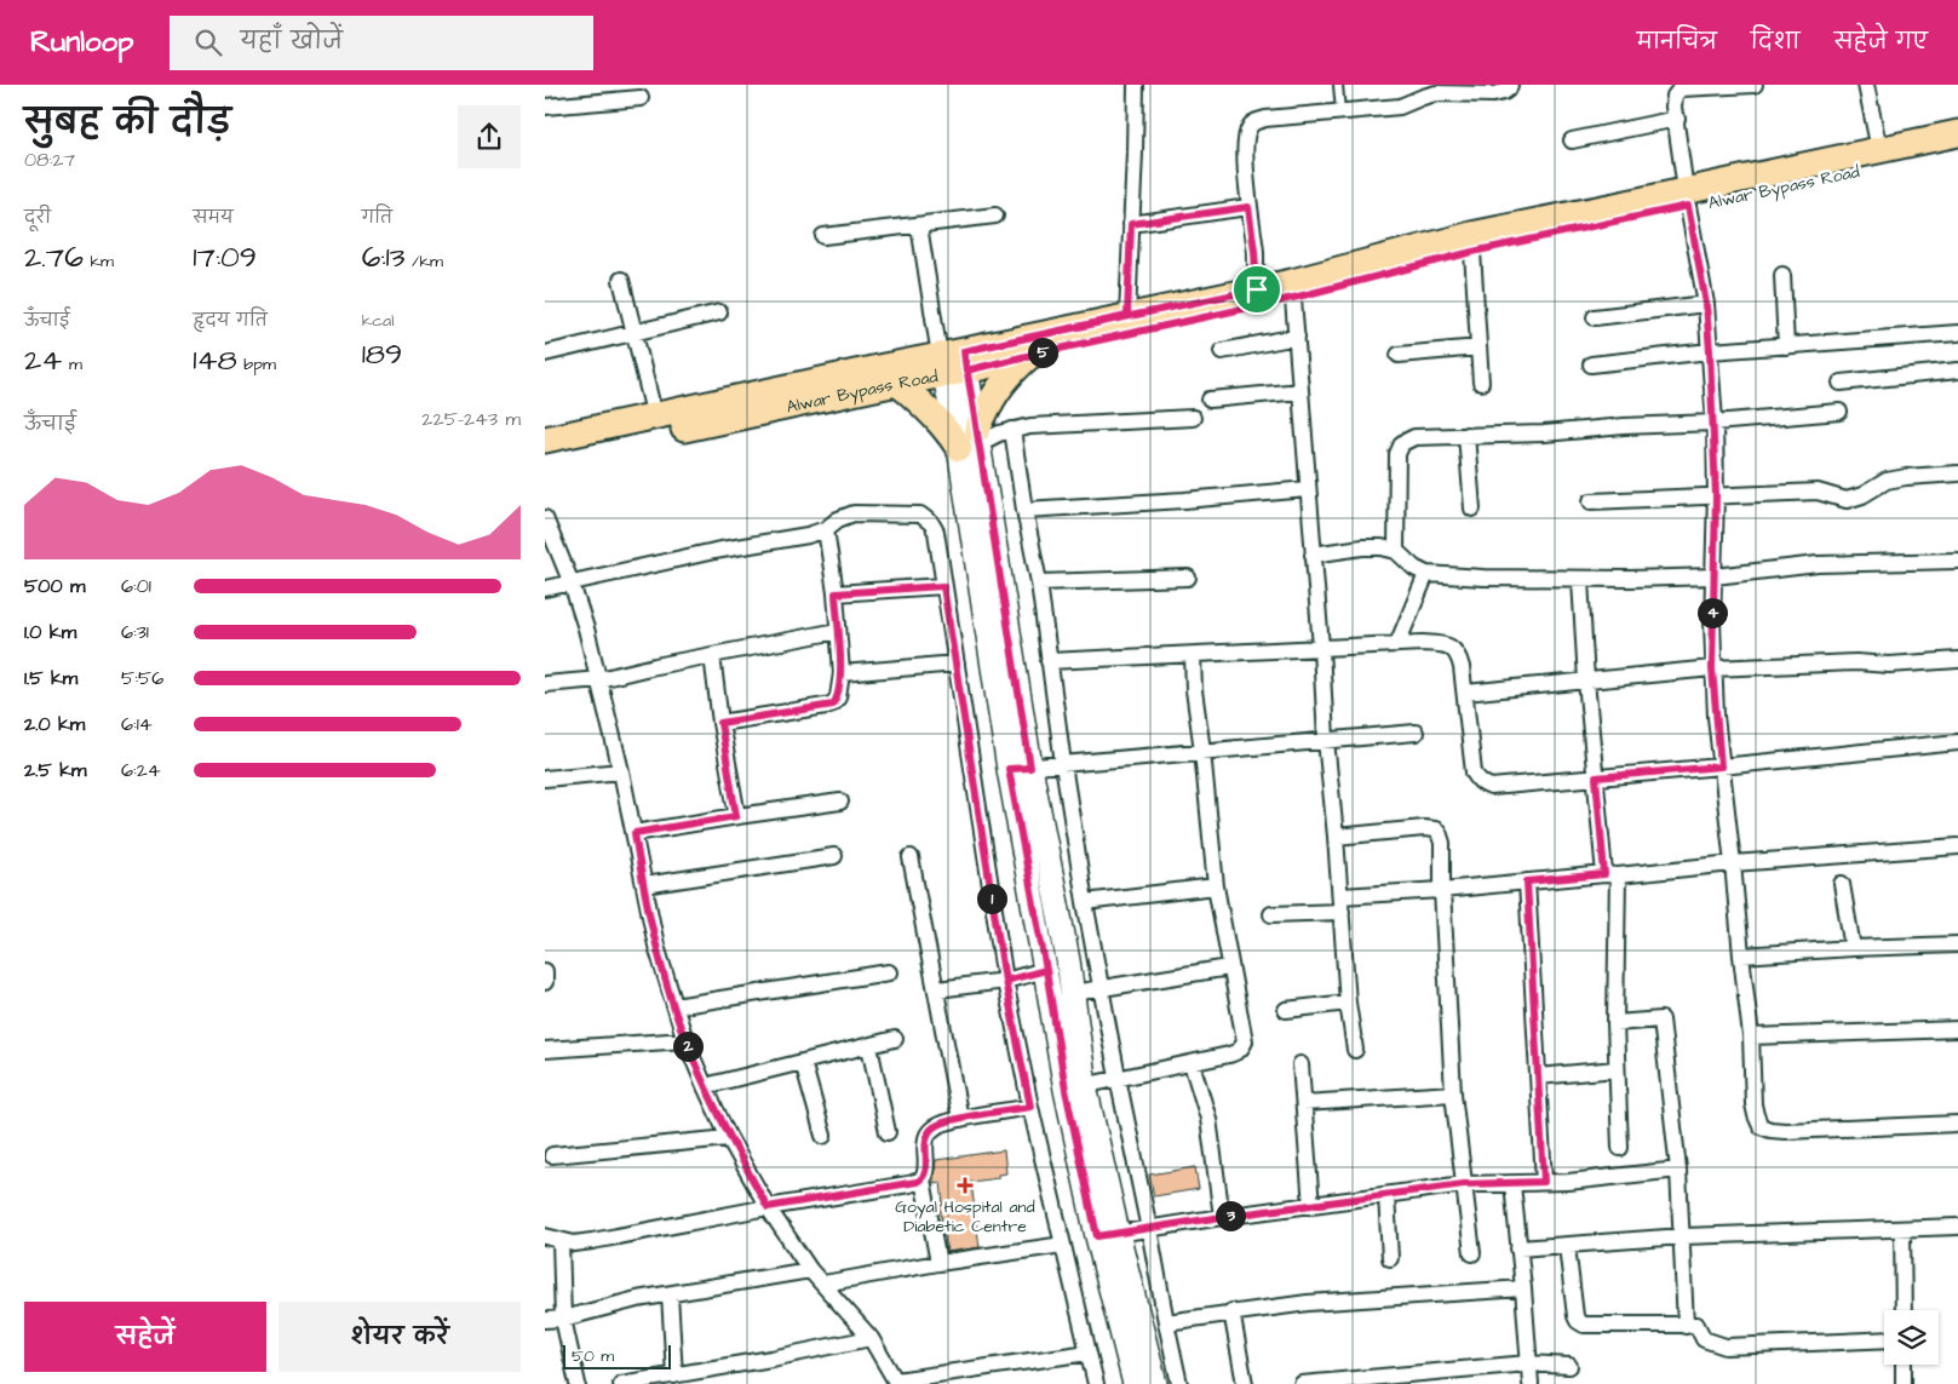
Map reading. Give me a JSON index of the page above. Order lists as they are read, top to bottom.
{
  "streets": {
    "main road": ["Alwar Bypass Road"]
  },
  "places": {
    "health": ["Goyal Hospital and Diabetic Centre"]
  },
  "scale_bar": "50 m",
  "page": {
    "header": "Runloop",
    "search": "यहाँ खोजें",
    "nav": ["मानचित्र", "दिशा", "सहेजे गए"],
    "heading": ["सुबह की दौड़", "08:27"],
    "stats": [
      ["दूरी", "2.76 km"],
      ["समय", "17:09"],
      ["गति", "6:13 /km"],
      ["ऊँचाई", "24 m"],
      ["हृदय गति", "148 bpm"],
      ["kcal", "189"]
    ],
    "pins": [
      "5",
      "4",
      "1",
      "2",
      "3"
    ],
    "chart": ["ऊँचाई", "225–243 m"],
    "list": [
      {
        "name": "500 m",
        "note": "6:01"
      },
      {
        "name": "1.0 km",
        "note": "6:31"
      },
      {
        "name": "1.5 km",
        "note": "5:56"
      },
      {
        "name": "2.0 km",
        "note": "6:14"
      },
      {
        "name": "2.5 km",
        "note": "6:24"
      }
    ],
    "buttons": ["सहेजें", "शेयर करें"],
    "scale": "50 m"
  }
}
